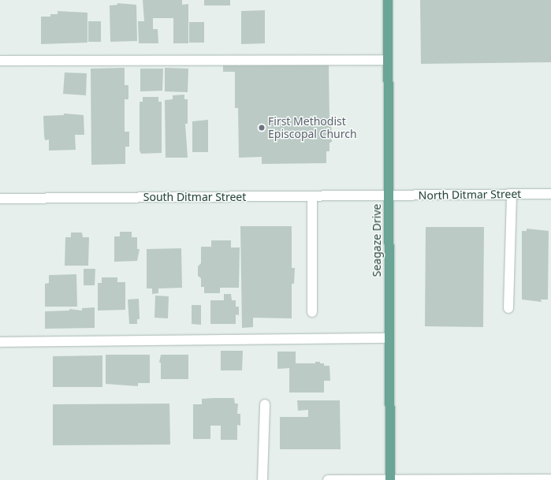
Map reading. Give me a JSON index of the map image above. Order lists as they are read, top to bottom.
{
  "streets": {
    "main road": ["Seagaze Drive"],
    "street": ["North Ditmar Street", "South Ditmar Street"]
  },
  "crossings": [
    ["North Ditmar Street", "South Ditmar Street"],
    ["North Ditmar Street", "Seagaze Drive"],
    ["South Ditmar Street", "Seagaze Drive"]
  ],
  "places": ["First Methodist Episcopal Church"]
}
